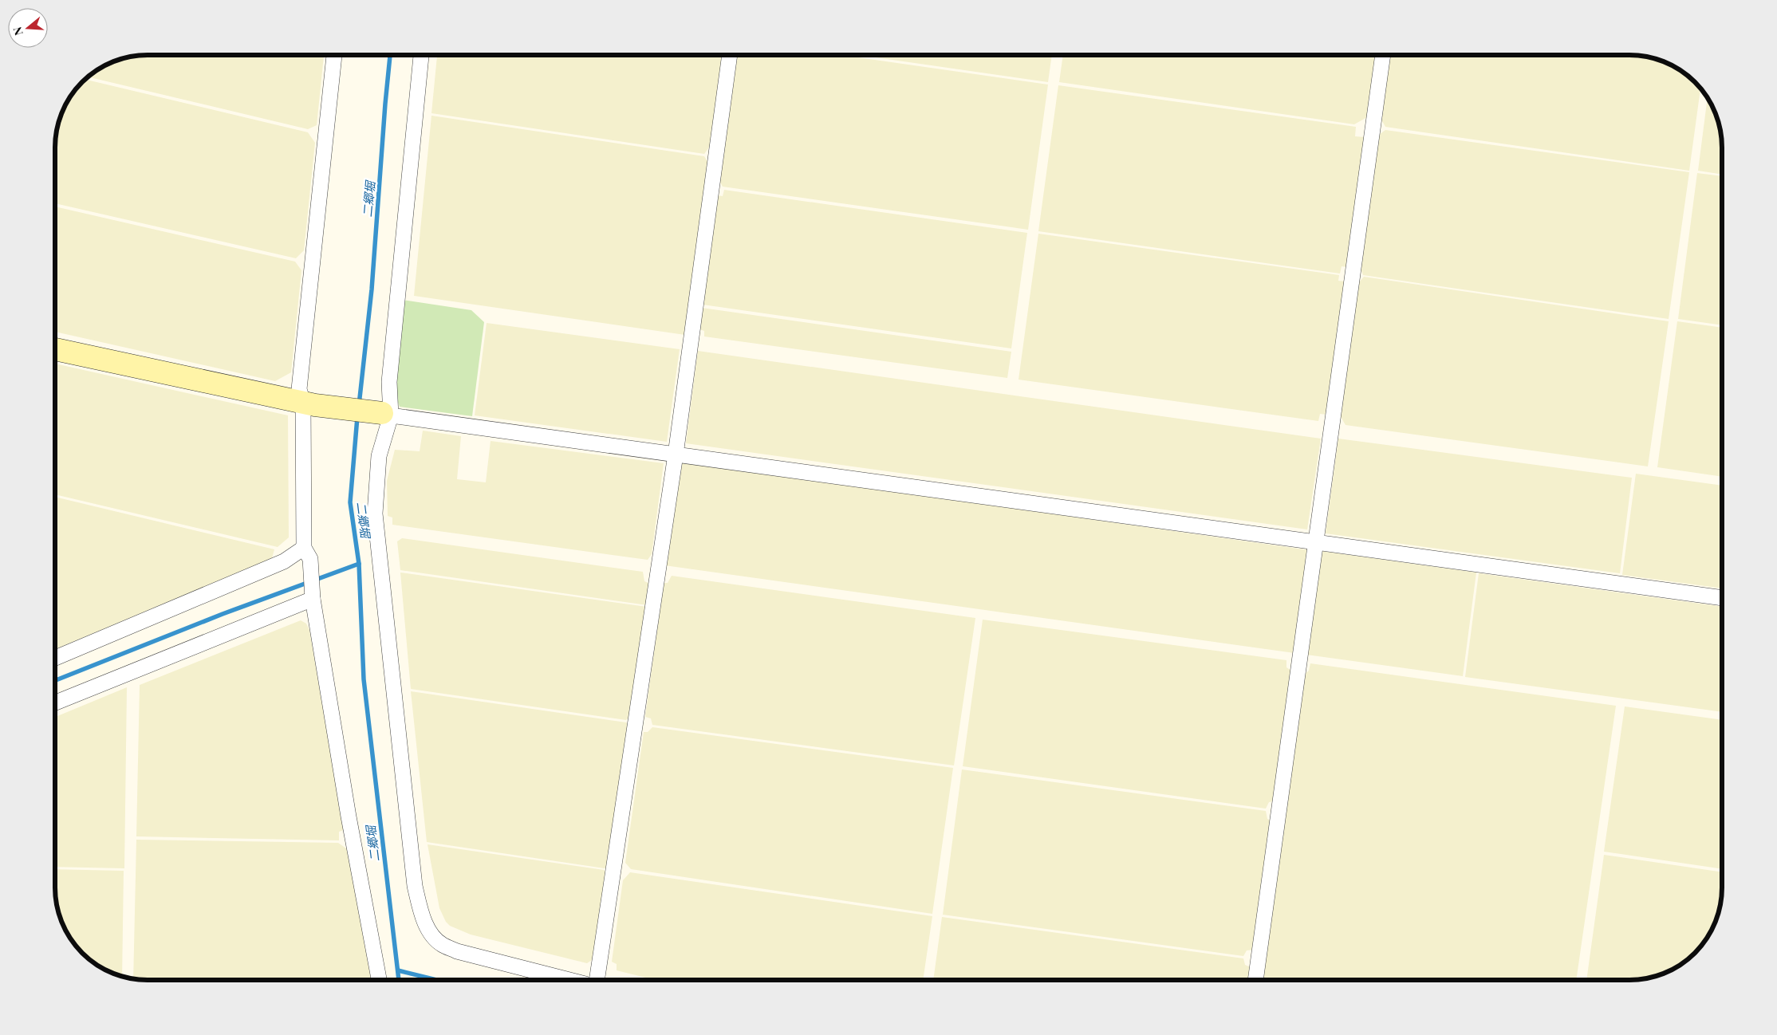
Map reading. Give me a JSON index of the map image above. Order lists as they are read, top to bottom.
{
  "water": ["二郷堀"],
  "north": "left"
}
